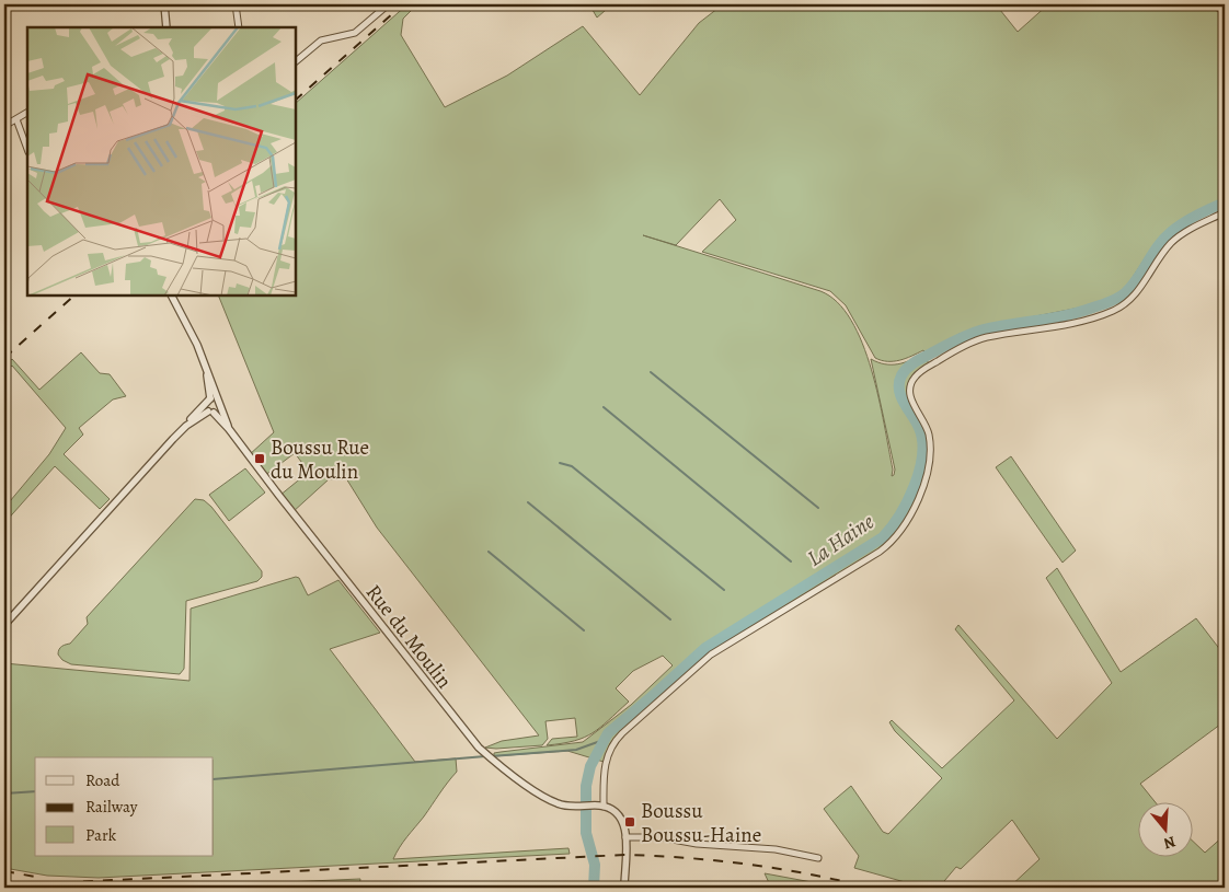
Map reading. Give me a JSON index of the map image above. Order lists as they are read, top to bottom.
{
  "streets": {
    "street": ["Rue du Moulin"]
  },
  "water": ["La Haine"],
  "places": {
    "transit": ["Boussu Rue du Moulin", "Boussu Boussu-Haine"]
  },
  "legend": ["Road", "Railway", "Park"],
  "north": "bottom"
}
